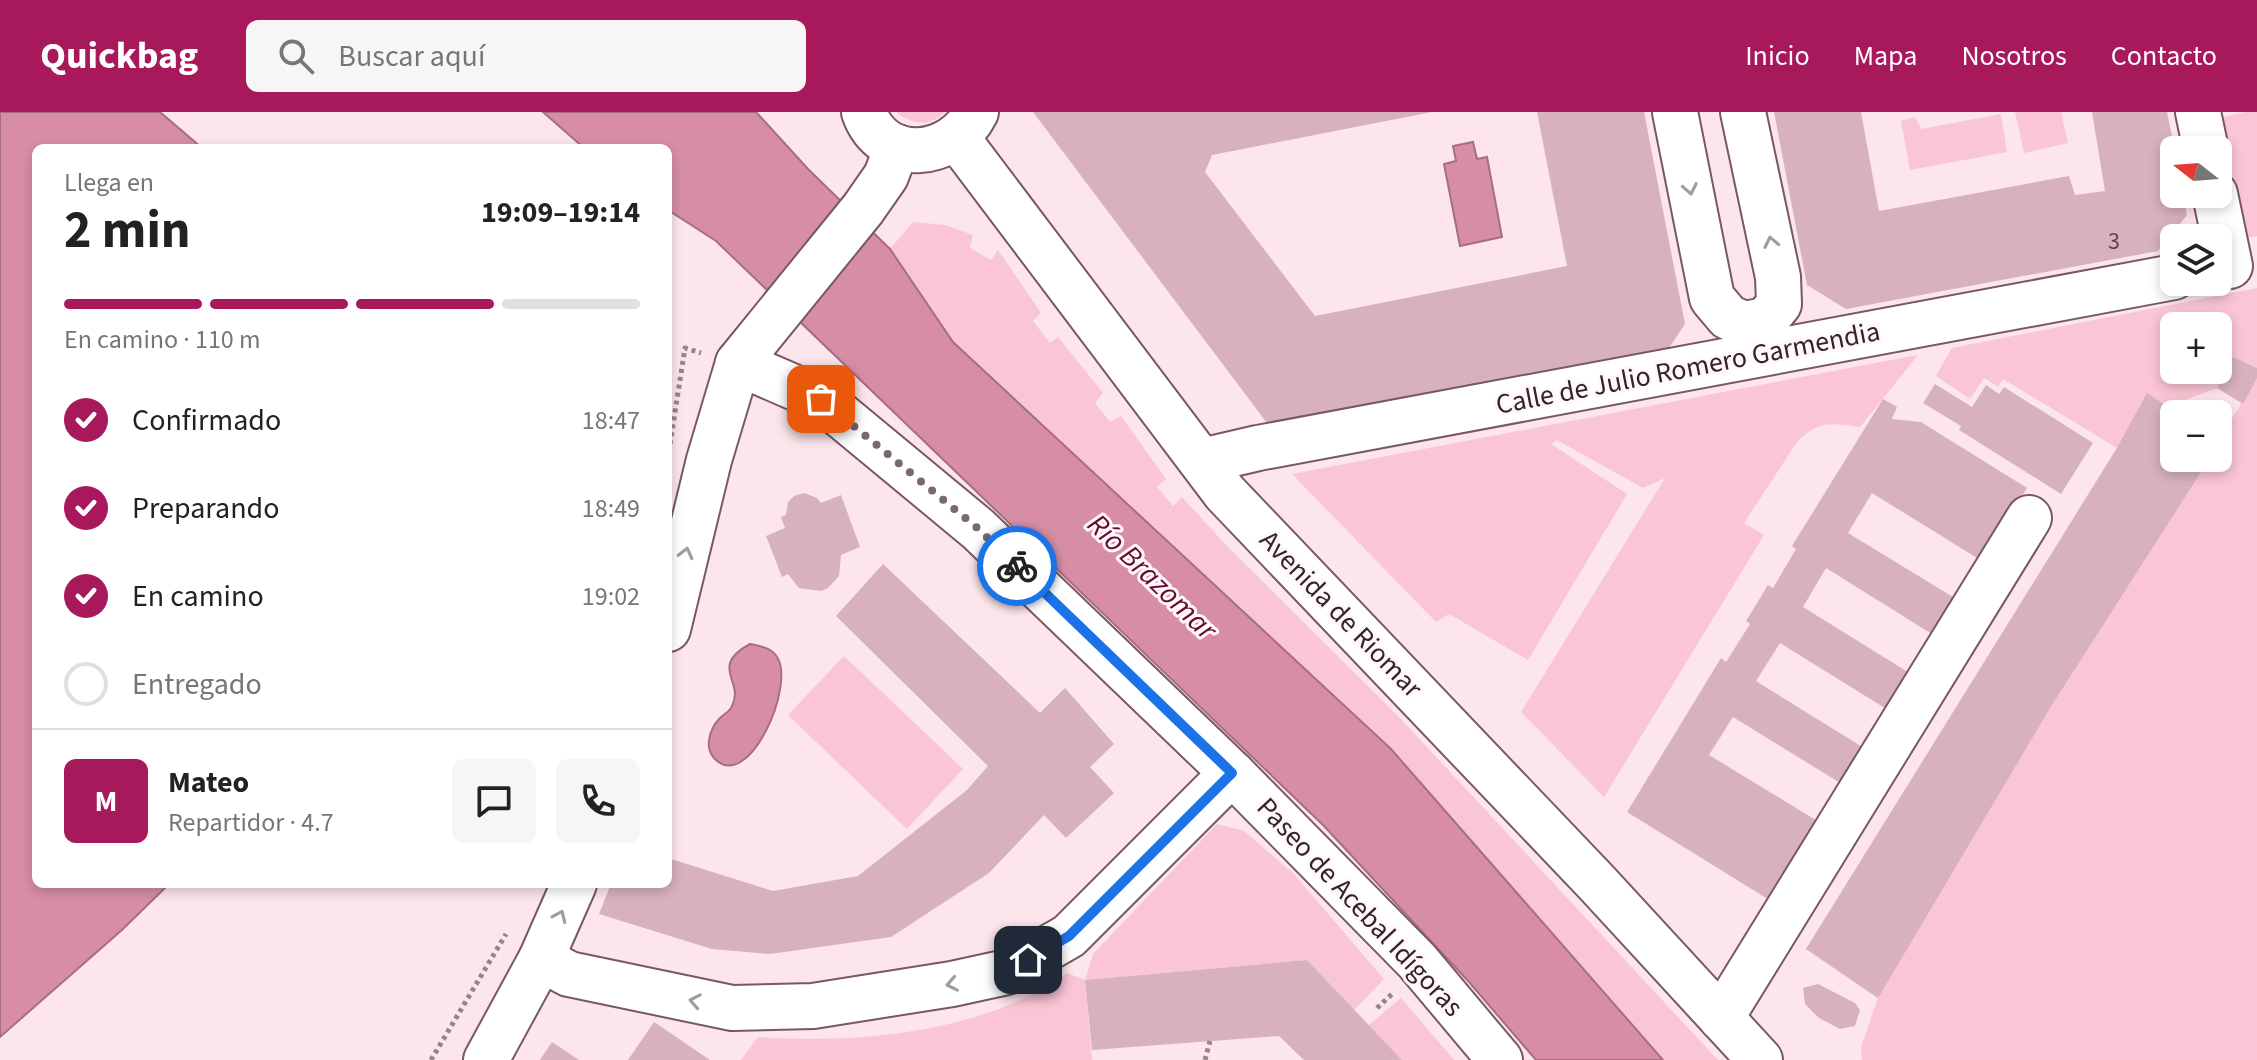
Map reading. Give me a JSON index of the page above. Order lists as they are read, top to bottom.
{
  "streets": {
    "street": ["Calle de Julio Romero Garmendia", "Avenida de Riomar", "Paseo de Acebal Idígoras"]
  },
  "crossings": [
    ["Calle de Julio Romero Garmendia", "Avenida de Riomar"]
  ],
  "water": ["Río Brazomar"],
  "house_numbers": ["3"],
  "north": "left",
  "page": {
    "header": "Quickbag",
    "search": "Buscar aquí",
    "nav": [
      "Inicio",
      "Mapa",
      "Nosotros",
      "Contacto"
    ],
    "map_buttons": ["+", "−"],
    "heading": ["2 min", "Llega en", "19:09–19:14"],
    "panel": ["Mateo", "Repartidor · 4.7"],
    "bar": "En camino · 110 m",
    "list": [
      ["Confirmado", "18:47"],
      ["Preparando", "18:49"],
      ["En camino", "19:02"],
      "Entregado"
    ],
    "round": "M"
  }
}
